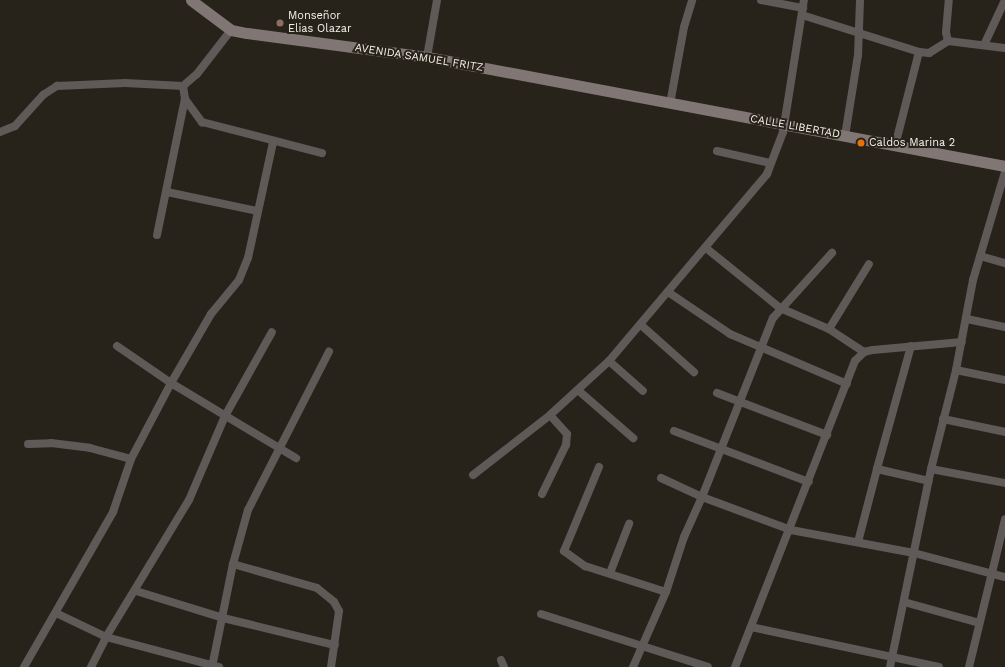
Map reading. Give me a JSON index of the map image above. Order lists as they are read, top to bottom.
{
  "streets": {
    "street": ["AVENIDA SAMUEL FRITZ", "CALLE LIBERTAD"]
  },
  "crossings": [
    ["AVENIDA SAMUEL FRITZ", "CALLE LIBERTAD"]
  ],
  "places": ["Monseñor Elias Olazar", "Caldos Marina 2"]
}
